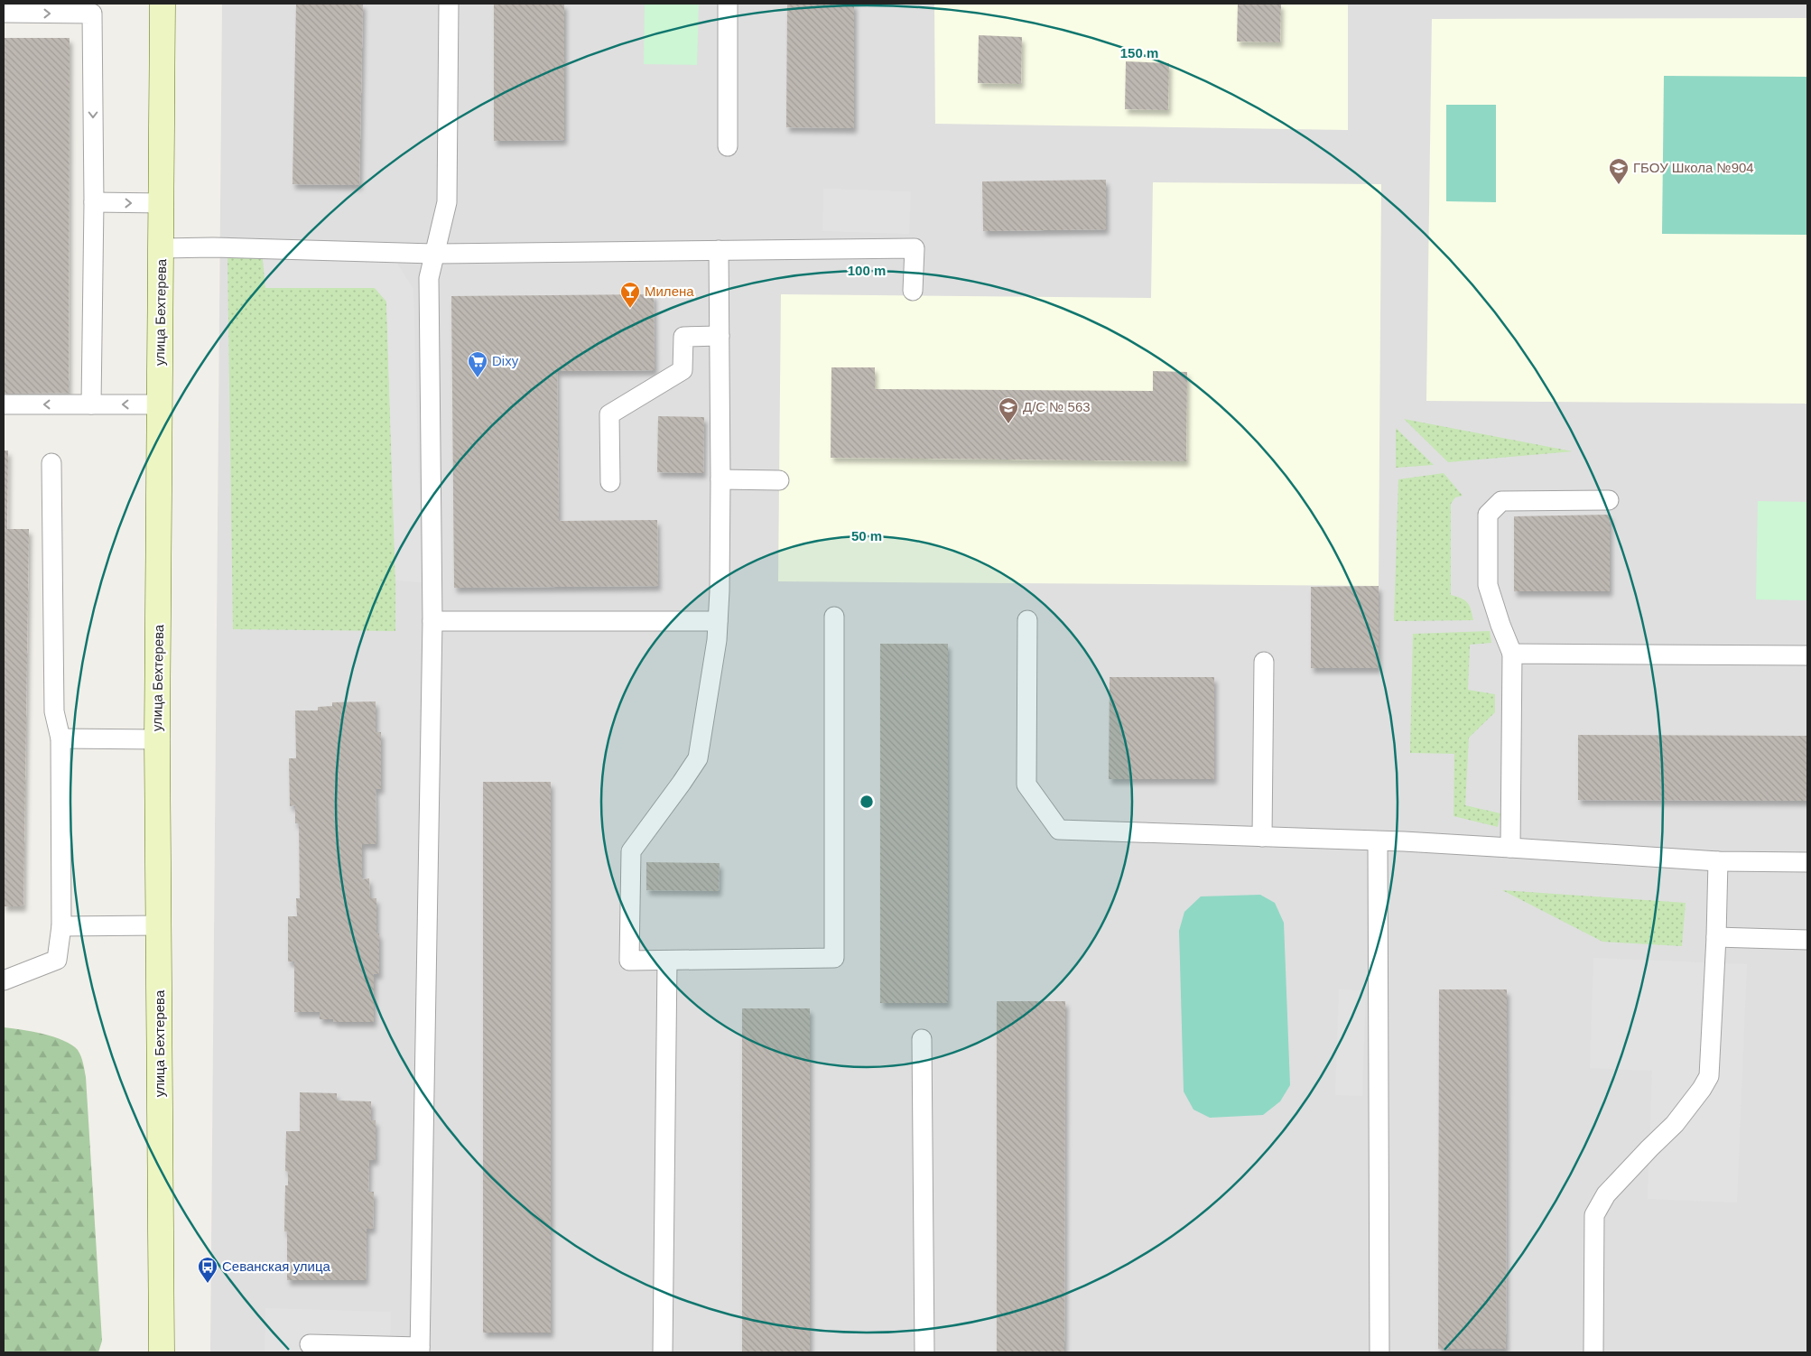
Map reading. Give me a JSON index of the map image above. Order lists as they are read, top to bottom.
{
  "streets": {
    "street": ["улица Бехтерева"]
  },
  "places": {
    "school or university": ["ГБОУ Школа №904", "Д/C № 563"],
    "bar": ["Милена"],
    "supermarket": ["Dixy"],
    "bus stop": ["Севанская улица"]
  },
  "rings": ["150 m", "100 m", "50 m"]
}
